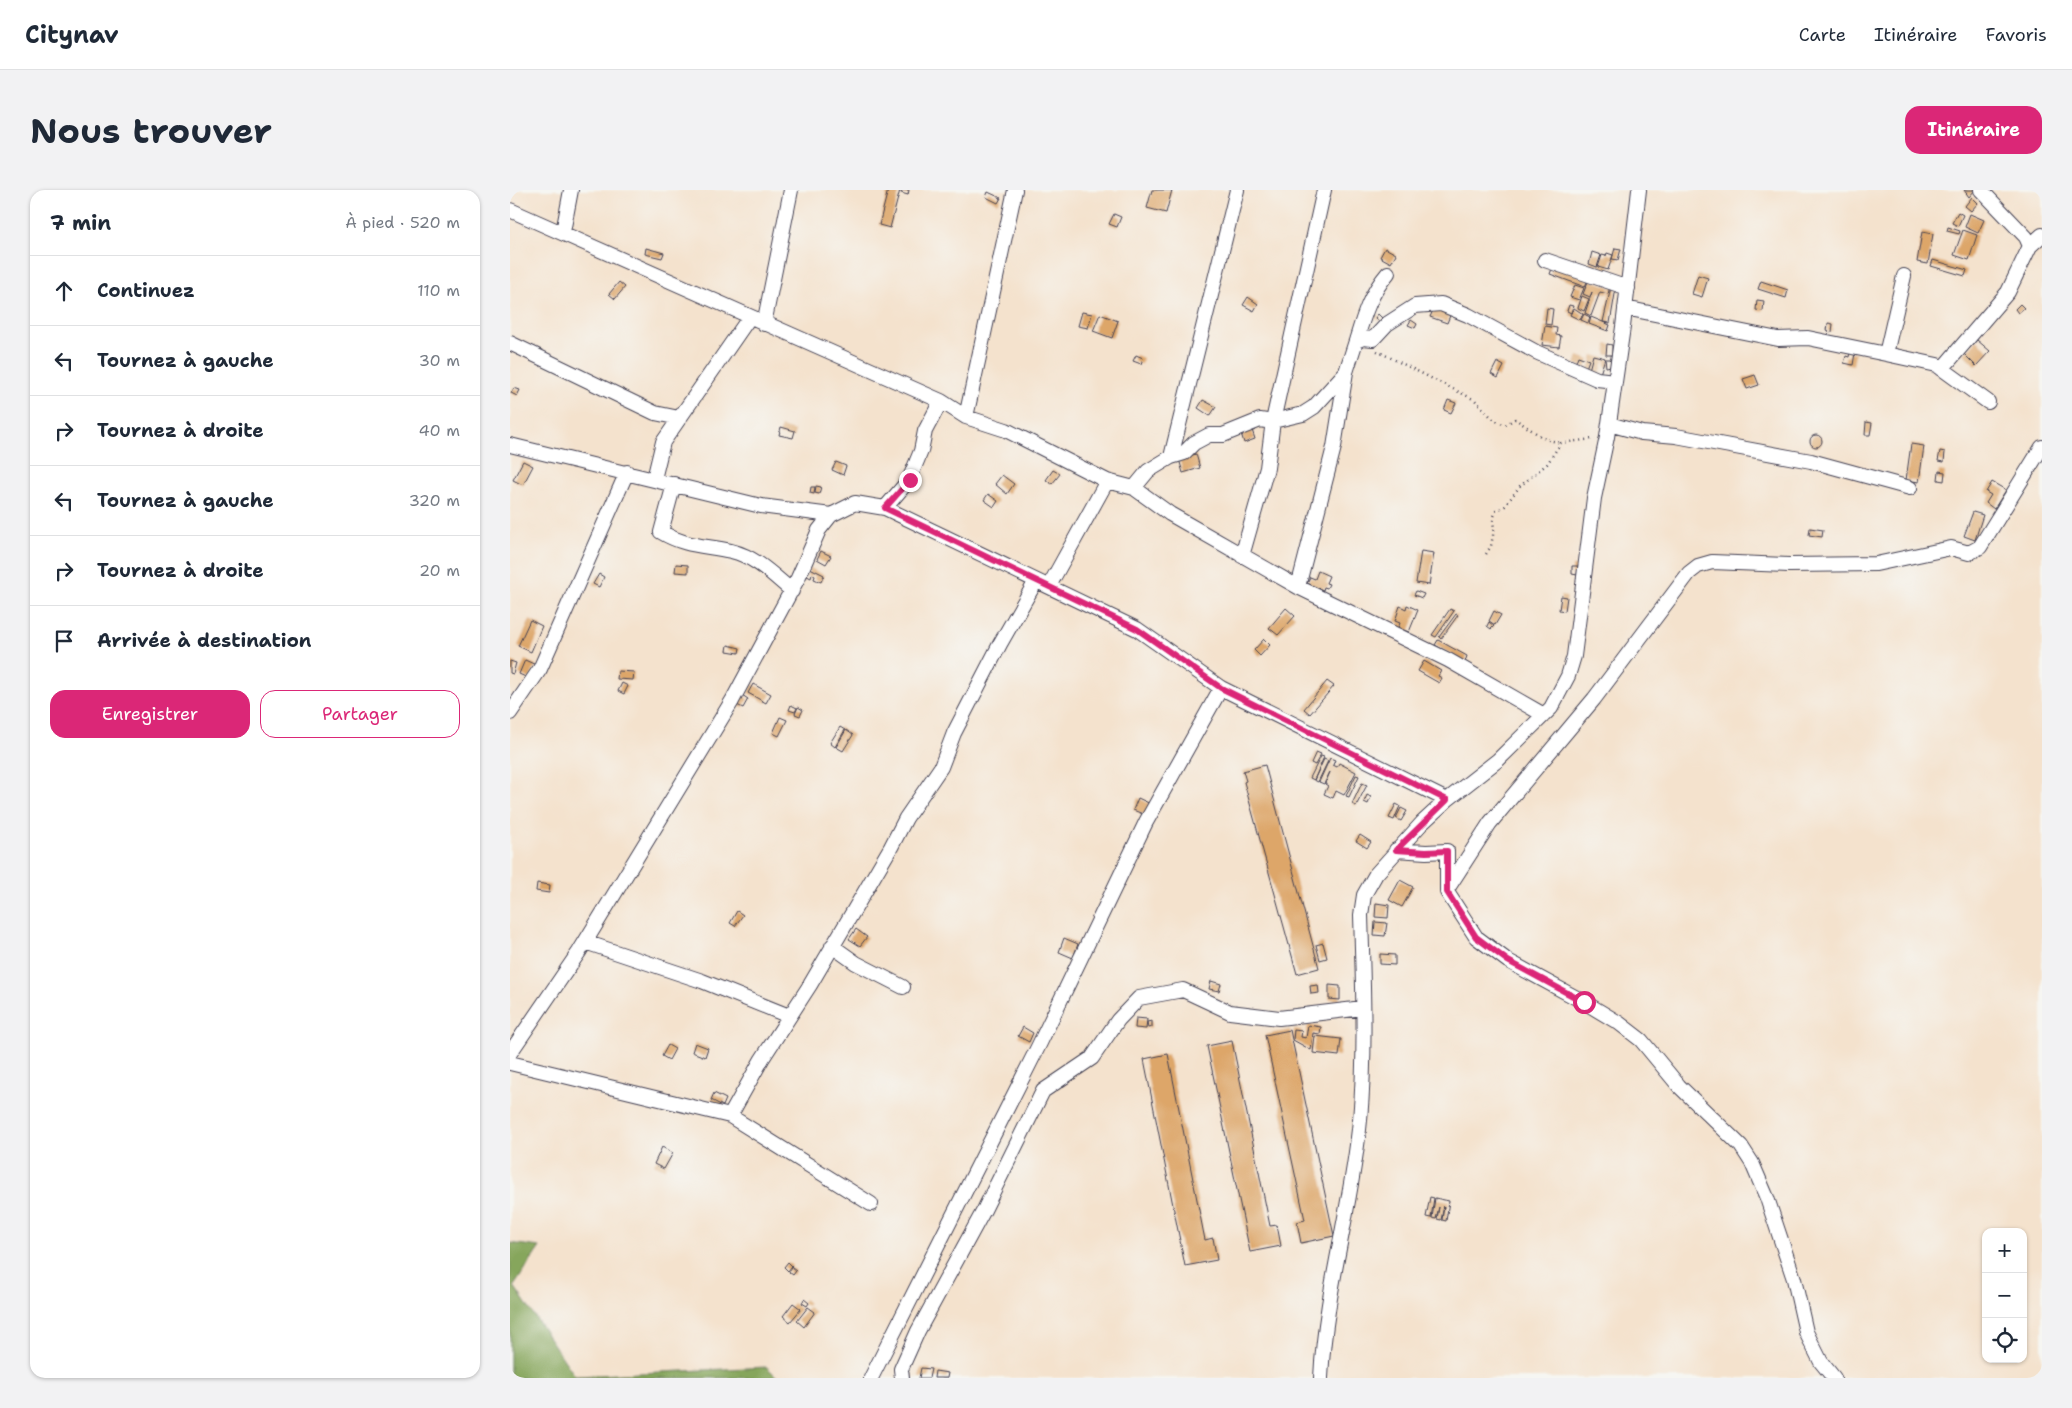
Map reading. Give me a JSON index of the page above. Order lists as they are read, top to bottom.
{
  "page": {
    "header": "Citynav",
    "nav": ["Carte", "Itinéraire", "Favoris"],
    "buttons": [
      "Itinéraire",
      ["Enregistrer", "Partager"]
    ],
    "title": "Nous trouver",
    "heading": ["7 min", "À pied · 520 m"],
    "list": [
      ["Continuez", "110 m"],
      ["Tournez à gauche", "30 m"],
      ["Tournez à droite", "40 m"],
      ["Tournez à gauche", "320 m"],
      ["Tournez à droite", "20 m"],
      "Arrivée à destination"
    ],
    "map_buttons": ["+", "−"]
  }
}
